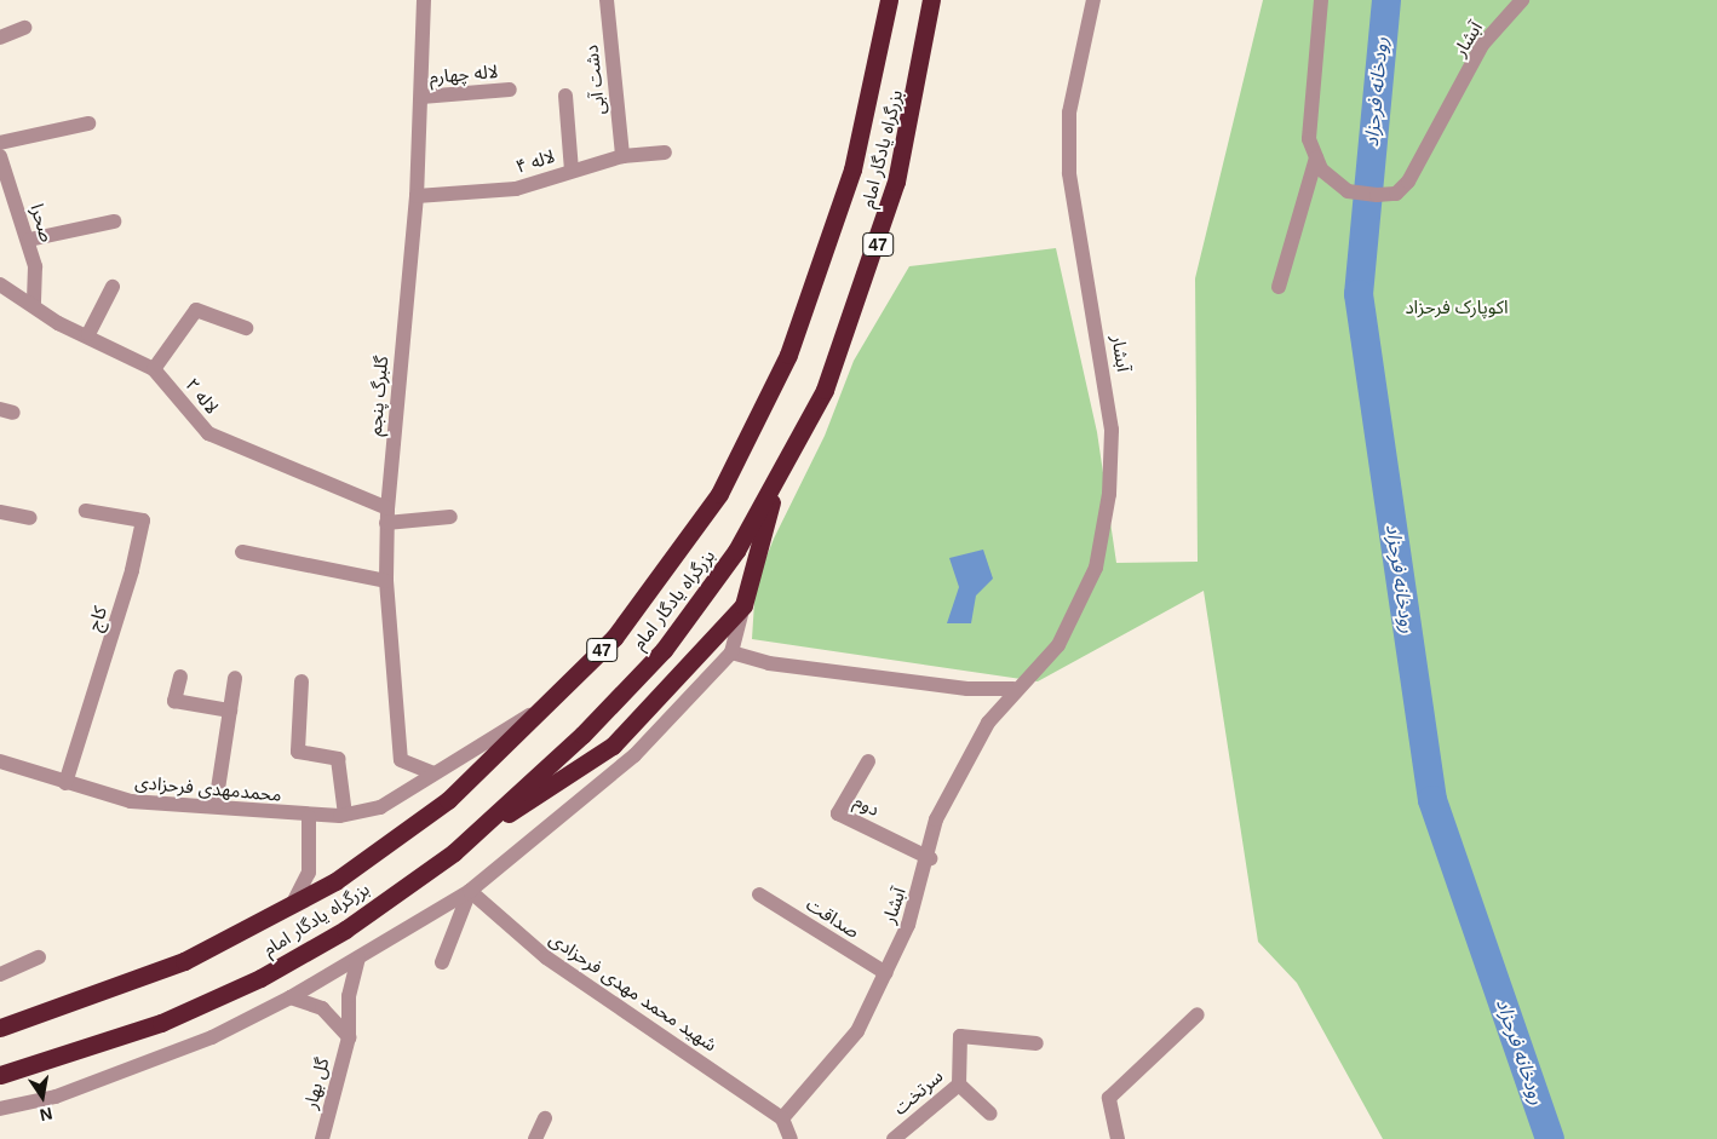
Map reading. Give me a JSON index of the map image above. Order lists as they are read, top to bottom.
{
  "streets": {
    "highway": ["بزرگراه یادگار امام", "47"],
    "street": [
      "آبشار",
      "لاله چهارم",
      "دشت آبی",
      "لاله ۴",
      "صحرا",
      "لاله ۲",
      "گلبرگ پنجم",
      "کاج",
      "محمدمهدی فرحزادی",
      "دوم",
      "صداقت",
      "شهید محمد مهدی فرحزادی",
      "گل بهار",
      "سرتخت"
    ]
  },
  "crossings": [
    ["آبشار", "دوم"],
    ["آبشار", "صداقت"],
    ["آبشار", "شهید محمد مهدی فرحزادی"],
    ["لاله چهارم", "گلبرگ پنجم"],
    ["دشت آبی", "لاله ۴"],
    ["بزرگراه یادگار امام", "محمدمهدی فرحزادی"],
    ["لاله ۴", "گلبرگ پنجم"],
    ["صحرا", "لاله ۲"],
    ["لاله ۲", "گلبرگ پنجم"],
    ["گلبرگ پنجم", "محمدمهدی فرحزادی"],
    ["کاج", "محمدمهدی فرحزادی"]
  ],
  "water": ["رودخانه فرحزاد"],
  "parks": ["اکوپارک فرحزاد"],
  "north": "bottom"
}
